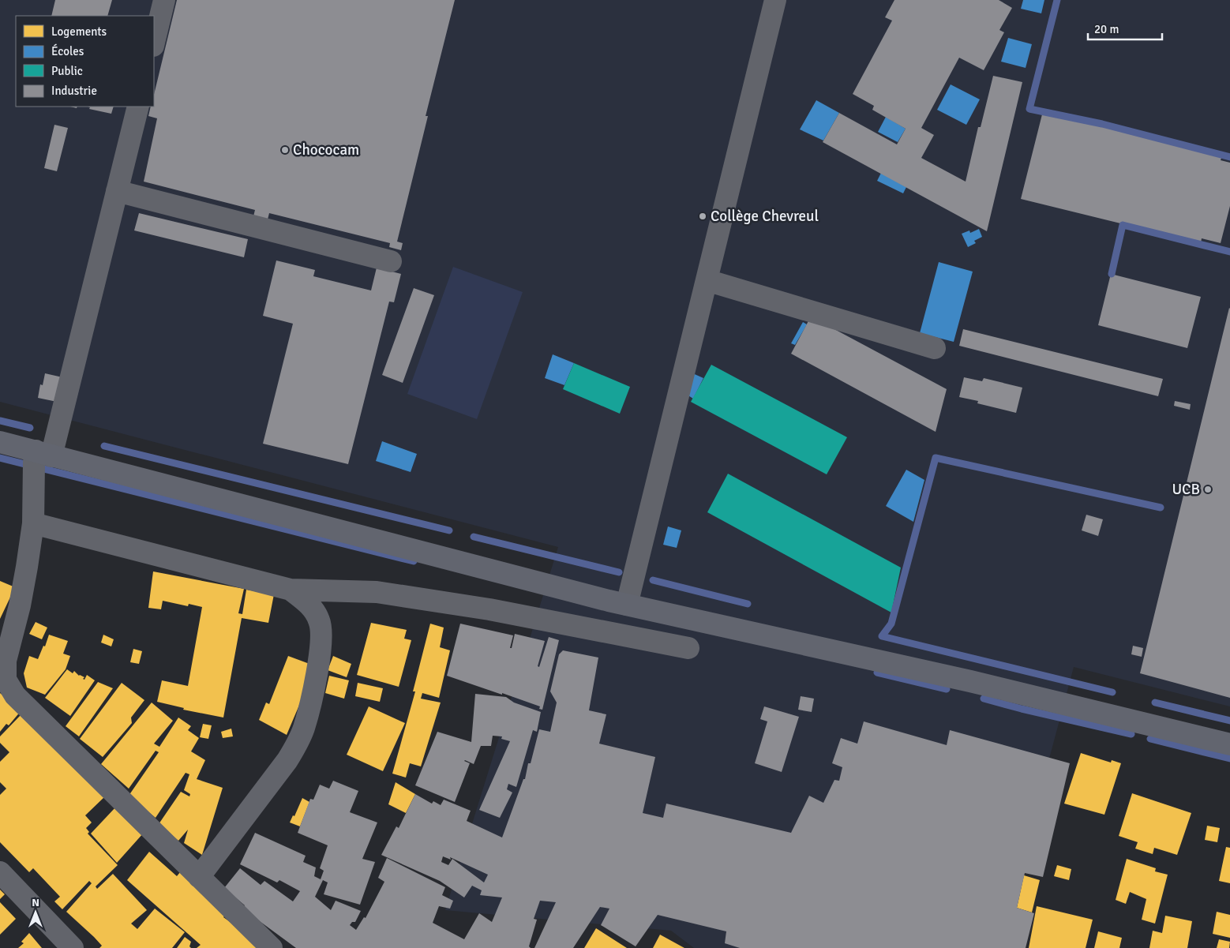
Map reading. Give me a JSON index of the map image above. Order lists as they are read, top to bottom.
{
  "places": ["Chococam", "Collège Chevreul", "UCB"],
  "legend": [
    "Logements",
    "Écoles",
    "Public",
    "Industrie"
  ],
  "scale_bar": "20 m",
  "north": "top"
}
